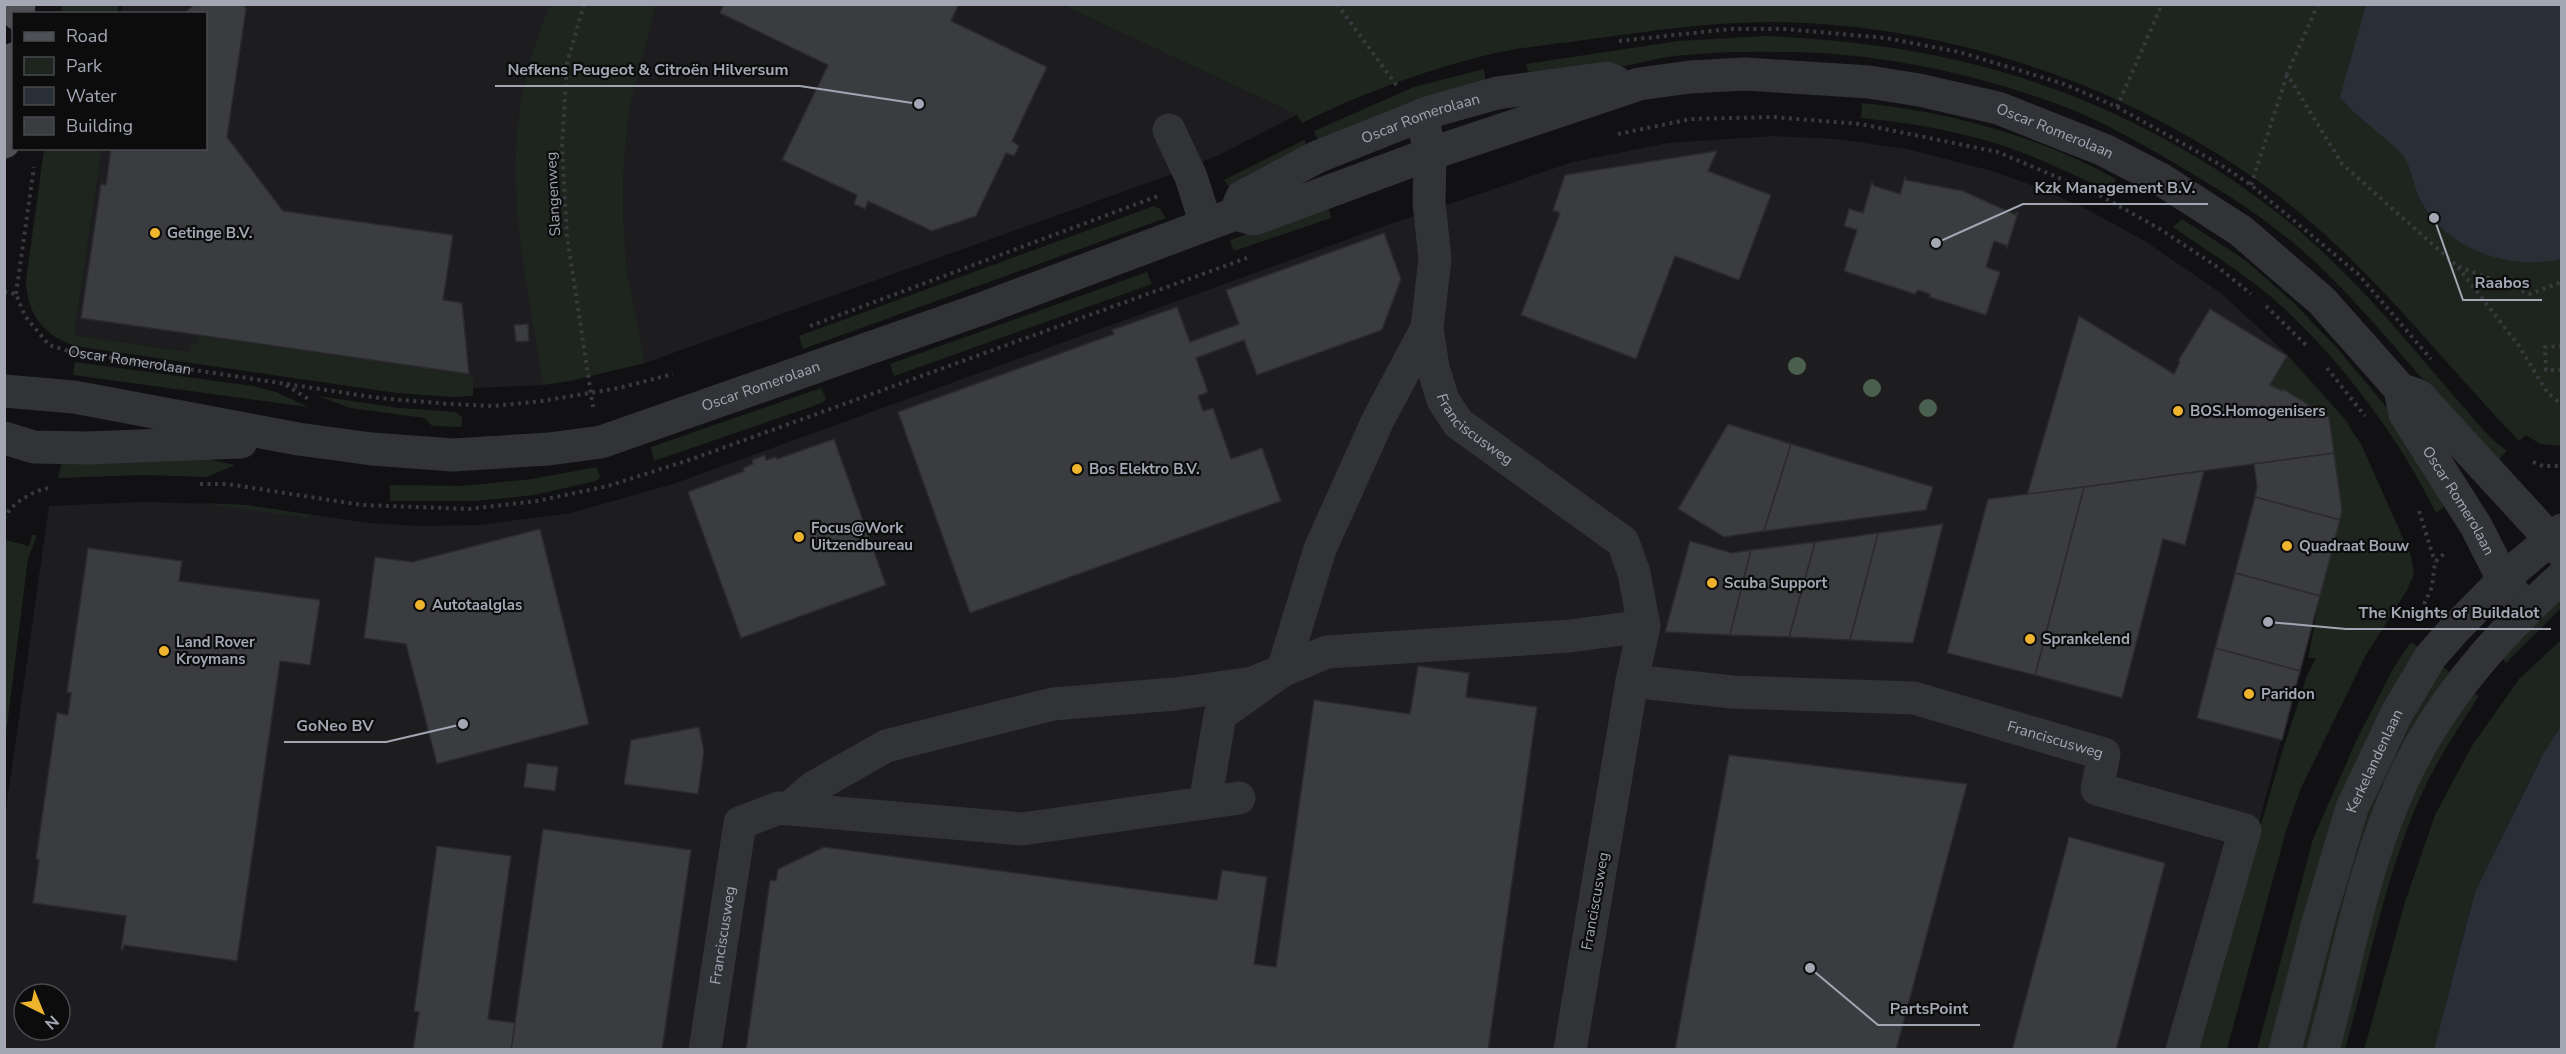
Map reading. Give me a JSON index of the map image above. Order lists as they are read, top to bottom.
{
  "streets": {
    "street": ["Oscar Romerolaan", "Franciscusweg", "Kerkelandenlaan"],
    "path": ["Slangenweg"]
  },
  "crossings": [
    ["Oscar Romerolaan", "Franciscusweg"],
    ["Oscar Romerolaan", "Kerkelandenlaan"]
  ],
  "places": [
    "Nefkens Peugeot & Citroën Hilversum",
    "Raabos",
    "Getinge B.V.",
    "Kzk Management B.V.",
    "BOS.Homogenisers",
    "Bos Elektro B.V.",
    "Focus@Work Uitzendbureau",
    "Quadraat Bouw",
    "Scuba Support",
    "Autotaalglas",
    "The Knights of Buildalot",
    "Sprankelend",
    "Land Rover Kroymans",
    "Paridon",
    "GoNeo BV",
    "PartsPoint"
  ],
  "legend": [
    "Road",
    "Park",
    "Water",
    "Building"
  ],
  "north": "bottom right"
}
